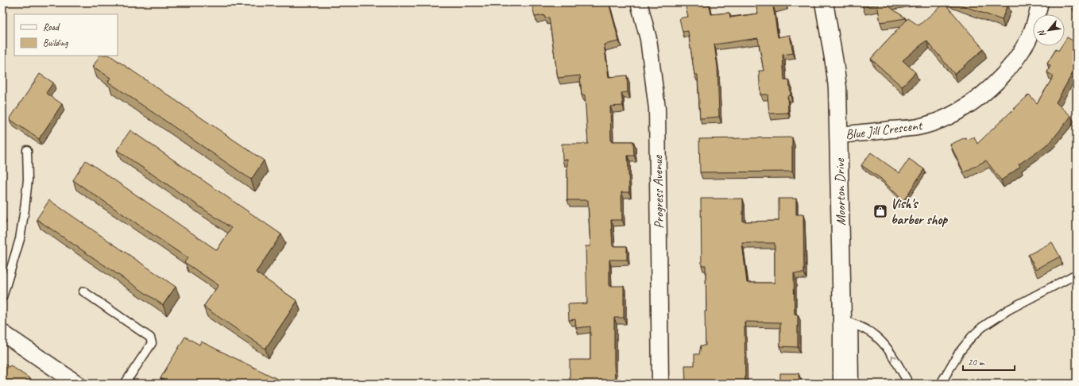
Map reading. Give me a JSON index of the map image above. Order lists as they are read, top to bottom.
{
  "streets": {
    "street": ["Blue Jill Crescent", "Progress Avenue", "Moorton Drive"]
  },
  "crossings": [
    ["Blue Jill Crescent", "Moorton Drive"]
  ],
  "places": {
    "shop": ["Vish's barber shop"]
  },
  "legend": ["Road", "Building"],
  "scale_bar": "20 m",
  "north": "bottom left"
}
